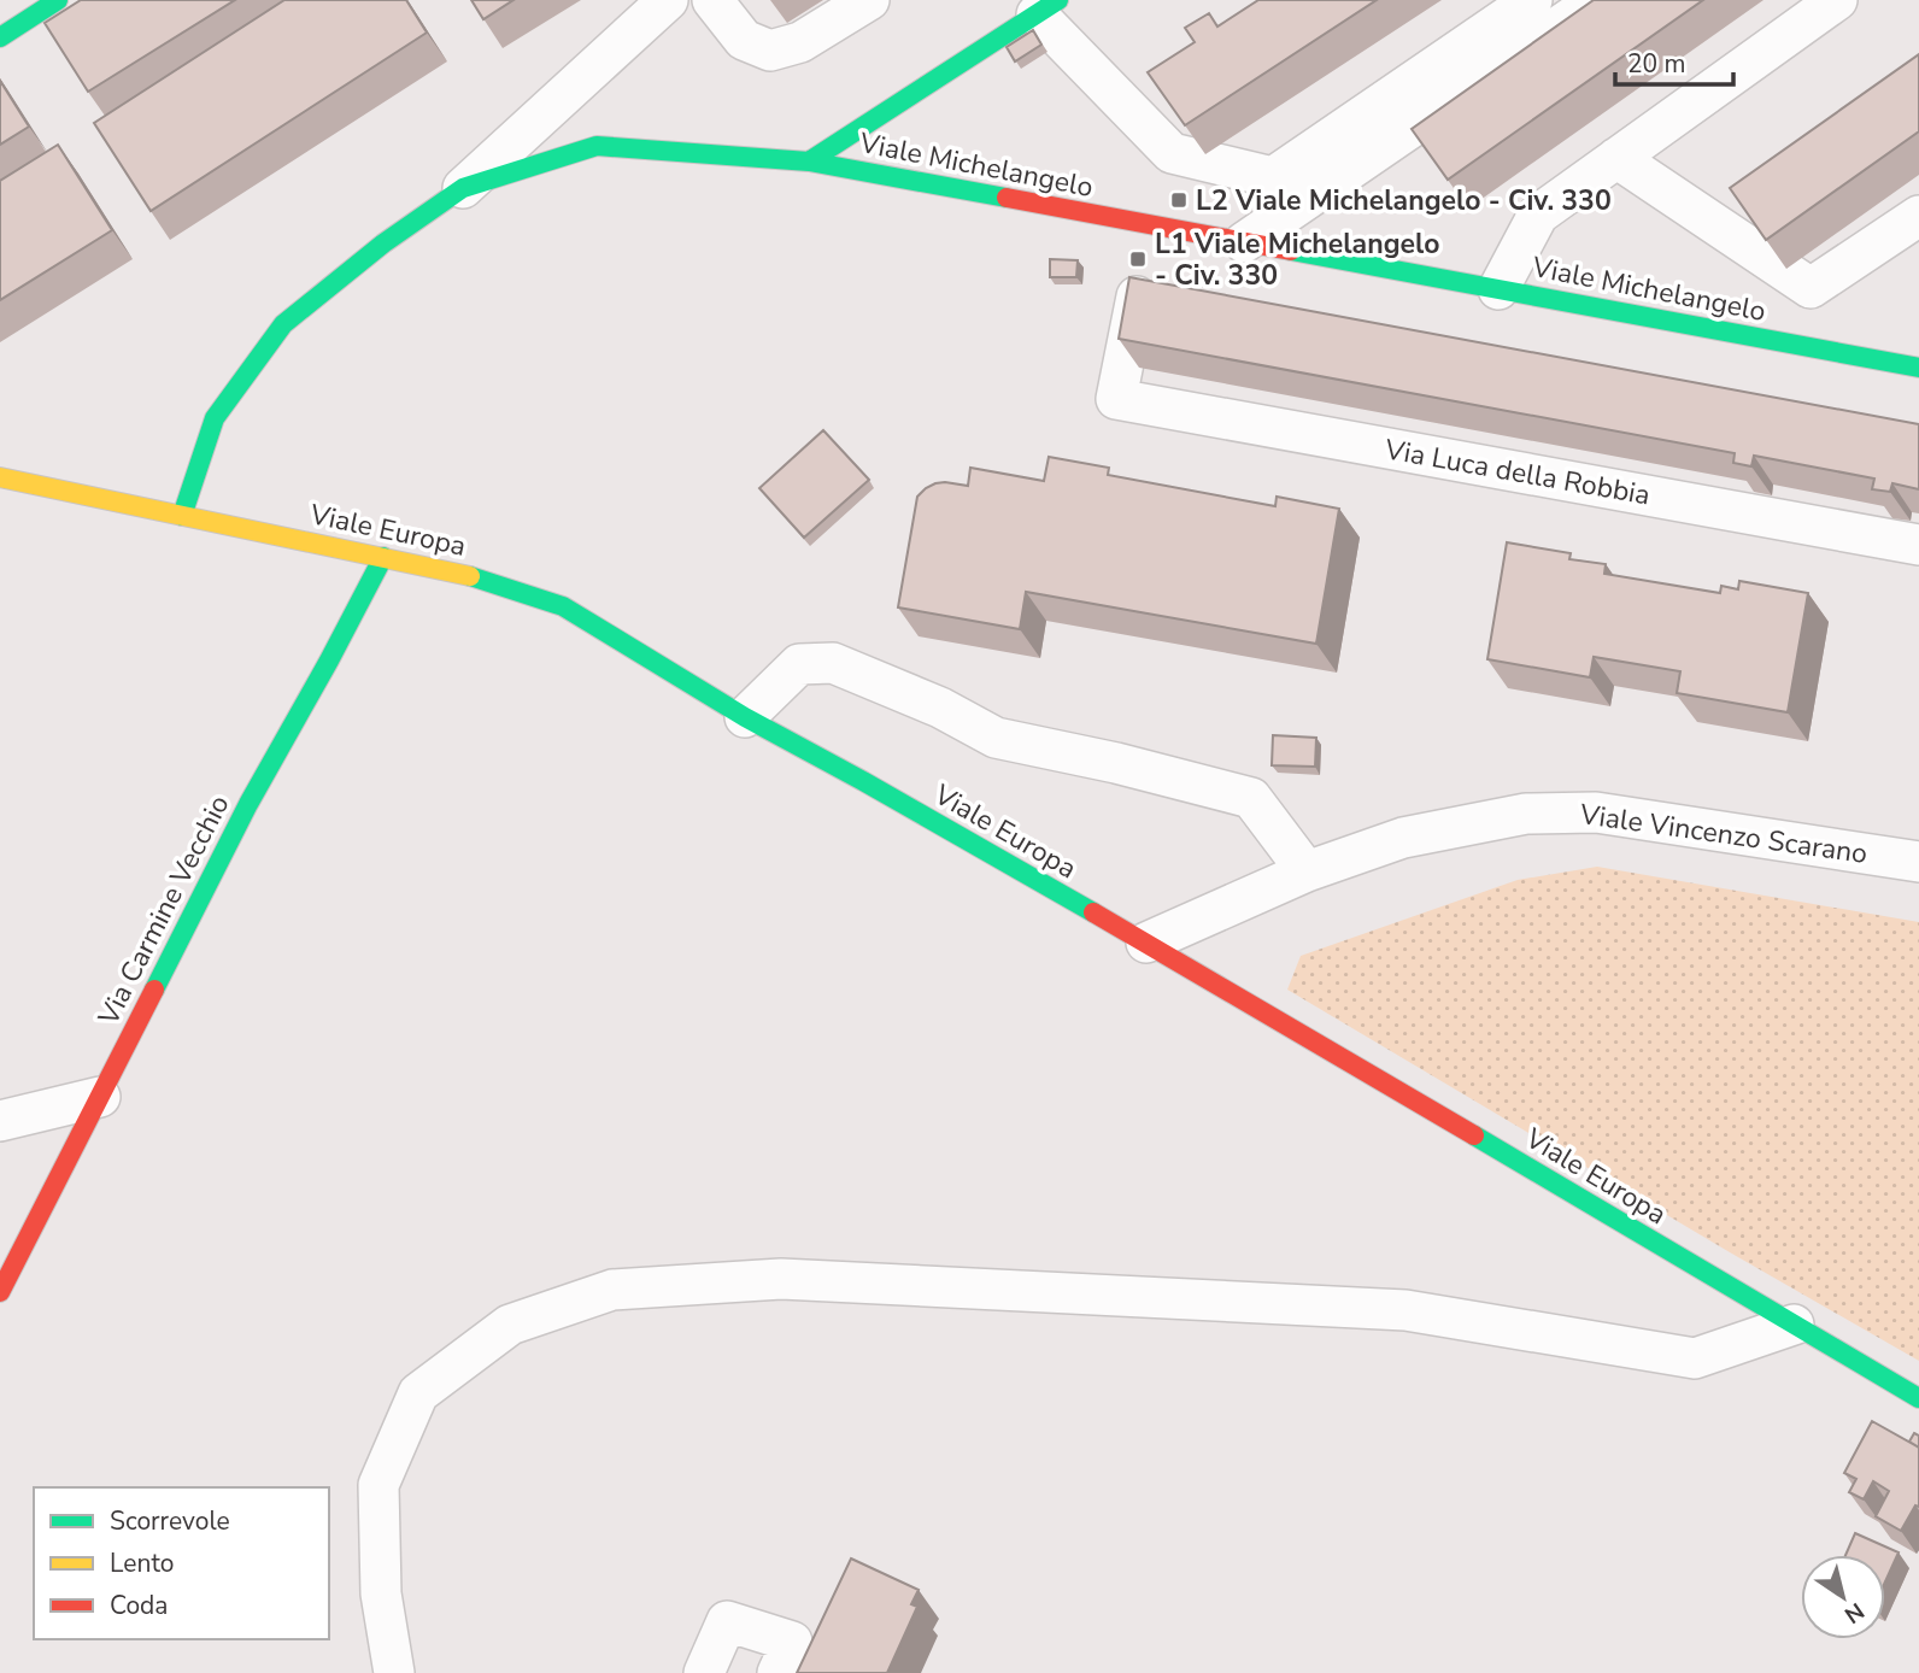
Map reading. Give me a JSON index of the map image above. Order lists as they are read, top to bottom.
{
  "streets": {
    "street": [
      "Viale Michelangelo",
      "Via Luca della Robbia",
      "Viale Europa",
      "Viale Vincenzo Scarano",
      "Via Carmine Vecchio"
    ]
  },
  "crossings": [
    ["Viale Michelangelo", "Viale Europa"],
    ["Viale Europa", "Viale Vincenzo Scarano"],
    ["Viale Europa", "Via Carmine Vecchio"]
  ],
  "places": {
    "transit": ["L2 Viale Michelangelo - Civ. 330", "L1 Viale Michelangelo - Civ. 330"]
  },
  "legend": ["Scorrevole", "Lento", "Coda"],
  "scale_bar": "20 m",
  "north": "bottom right"
}
